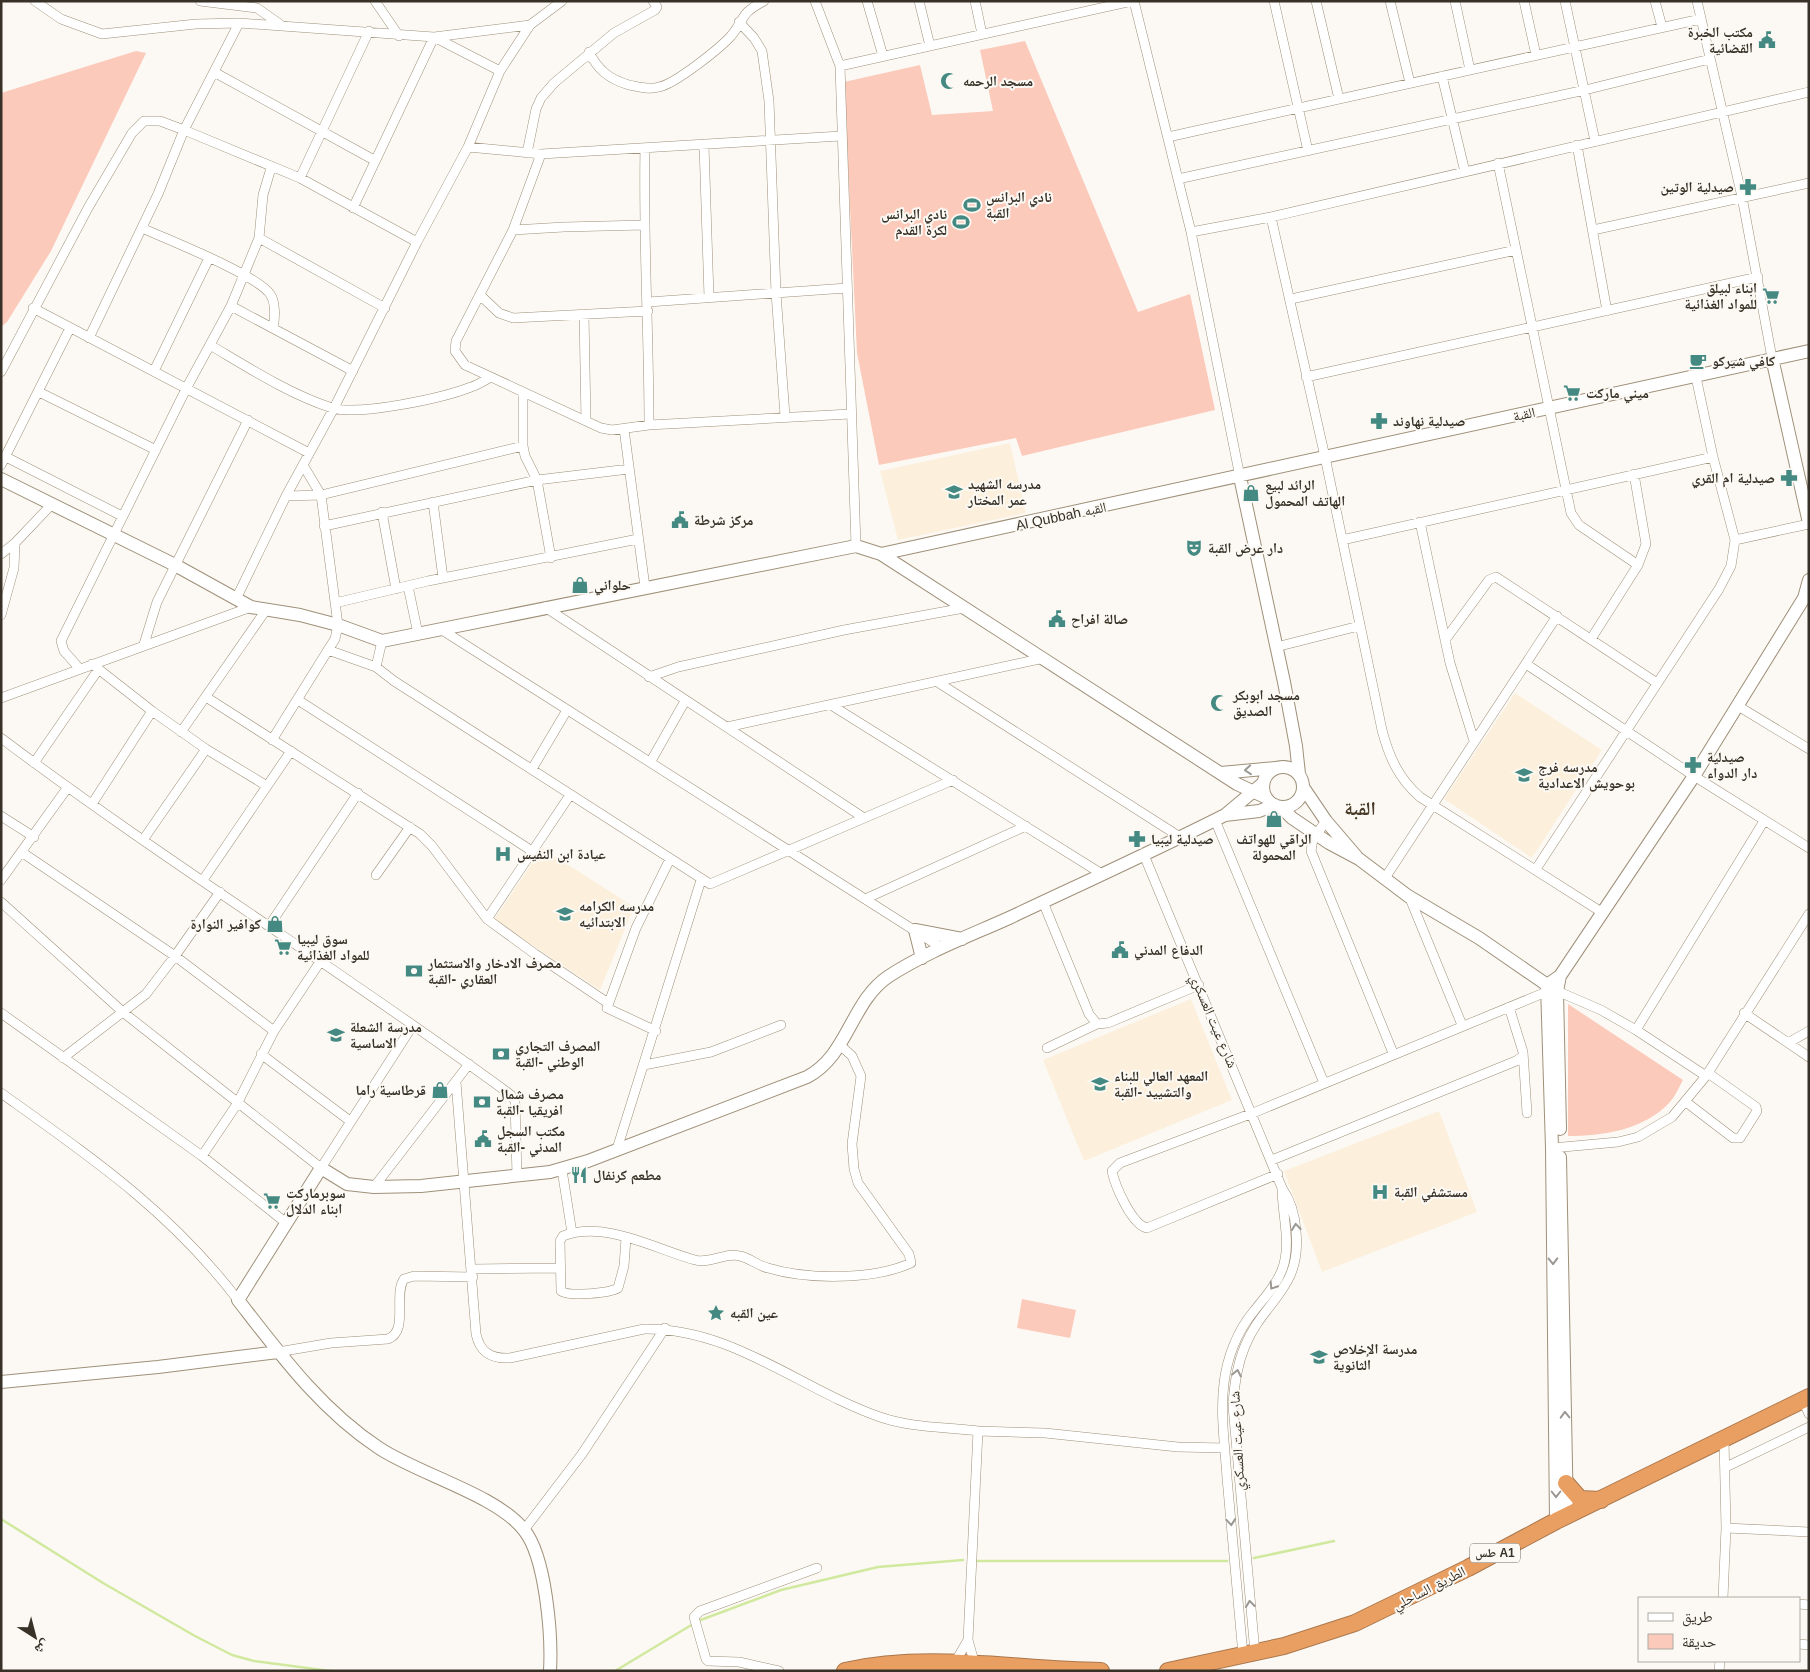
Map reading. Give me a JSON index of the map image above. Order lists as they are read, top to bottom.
{
  "streets": {
    "highway": ["طس A1", "الطريق الساحلي"],
    "street": ["القبة", "Al Qubbah القبه", "شارع عيت العسكري"]
  },
  "crossings": [
    ["القبة", "Al Qubbah القبه"],
    ["شارع عيت العسكري", "الطريق الساحلي"]
  ],
  "districts": ["القبة"],
  "places": {
    "public building": [
      "مكتب الخبرة القضائية",
      "مركز شرطة",
      "صالة افراح",
      "الدفاع المدني",
      "مكتب السجل المدني -القبة"
    ],
    "mosque": ["مسجد الرحمه", "مسجد ابوبكر الصديق"],
    "pharmacy": [
      "صيدلية الوتين",
      "صيدلية نهاوند",
      "صيدلية ام القري",
      "صيدلية دار الدواء",
      "صيدلية ليبيا"
    ],
    "sports": ["نادي البرانس القبة", "نادي البرانس لكرة القدم"],
    "supermarket": [
      "ابناء لبيلق للمواد الغذائية",
      "ميني ماركت",
      "سوق ليبيا للمواد الغذائية",
      "سوبرماركت ابناء الدلال"
    ],
    "cafe": ["كافي شيركو"],
    "school or university": [
      "مدرسه الشهيد عمر المختار",
      "مدرسه فرج بوحويش الاعدادية",
      "مدرسه الكرامه الابتدائيه",
      "مدرسة الشعلة الاساسية",
      "المعهد العالي للبناء والتشييد -القبة",
      "مدرسة الإخلاص الثانوية"
    ],
    "shop": [
      "الرائد لبيع الهاتف المحمول",
      "حلواني",
      "الراقي للهواتف المحمولة",
      "كوافير النوارة",
      "قرطاسية راما"
    ],
    "theatre": ["دار عرض القبة"],
    "hospital": ["عيادة ابن النفيس", "مستشفي القبة"],
    "bank": ["مصرف الادخار والاستثمار العقاري -القبة", "المصرف التجاري الوطني -القبة", "مصرف شمال افريقيا -القبة"],
    "restaurant": ["مطعم كرنفال"],
    "place": ["عين القبه"]
  },
  "legend": ["طريق", "حديقة"],
  "north": "bottom right"
}
